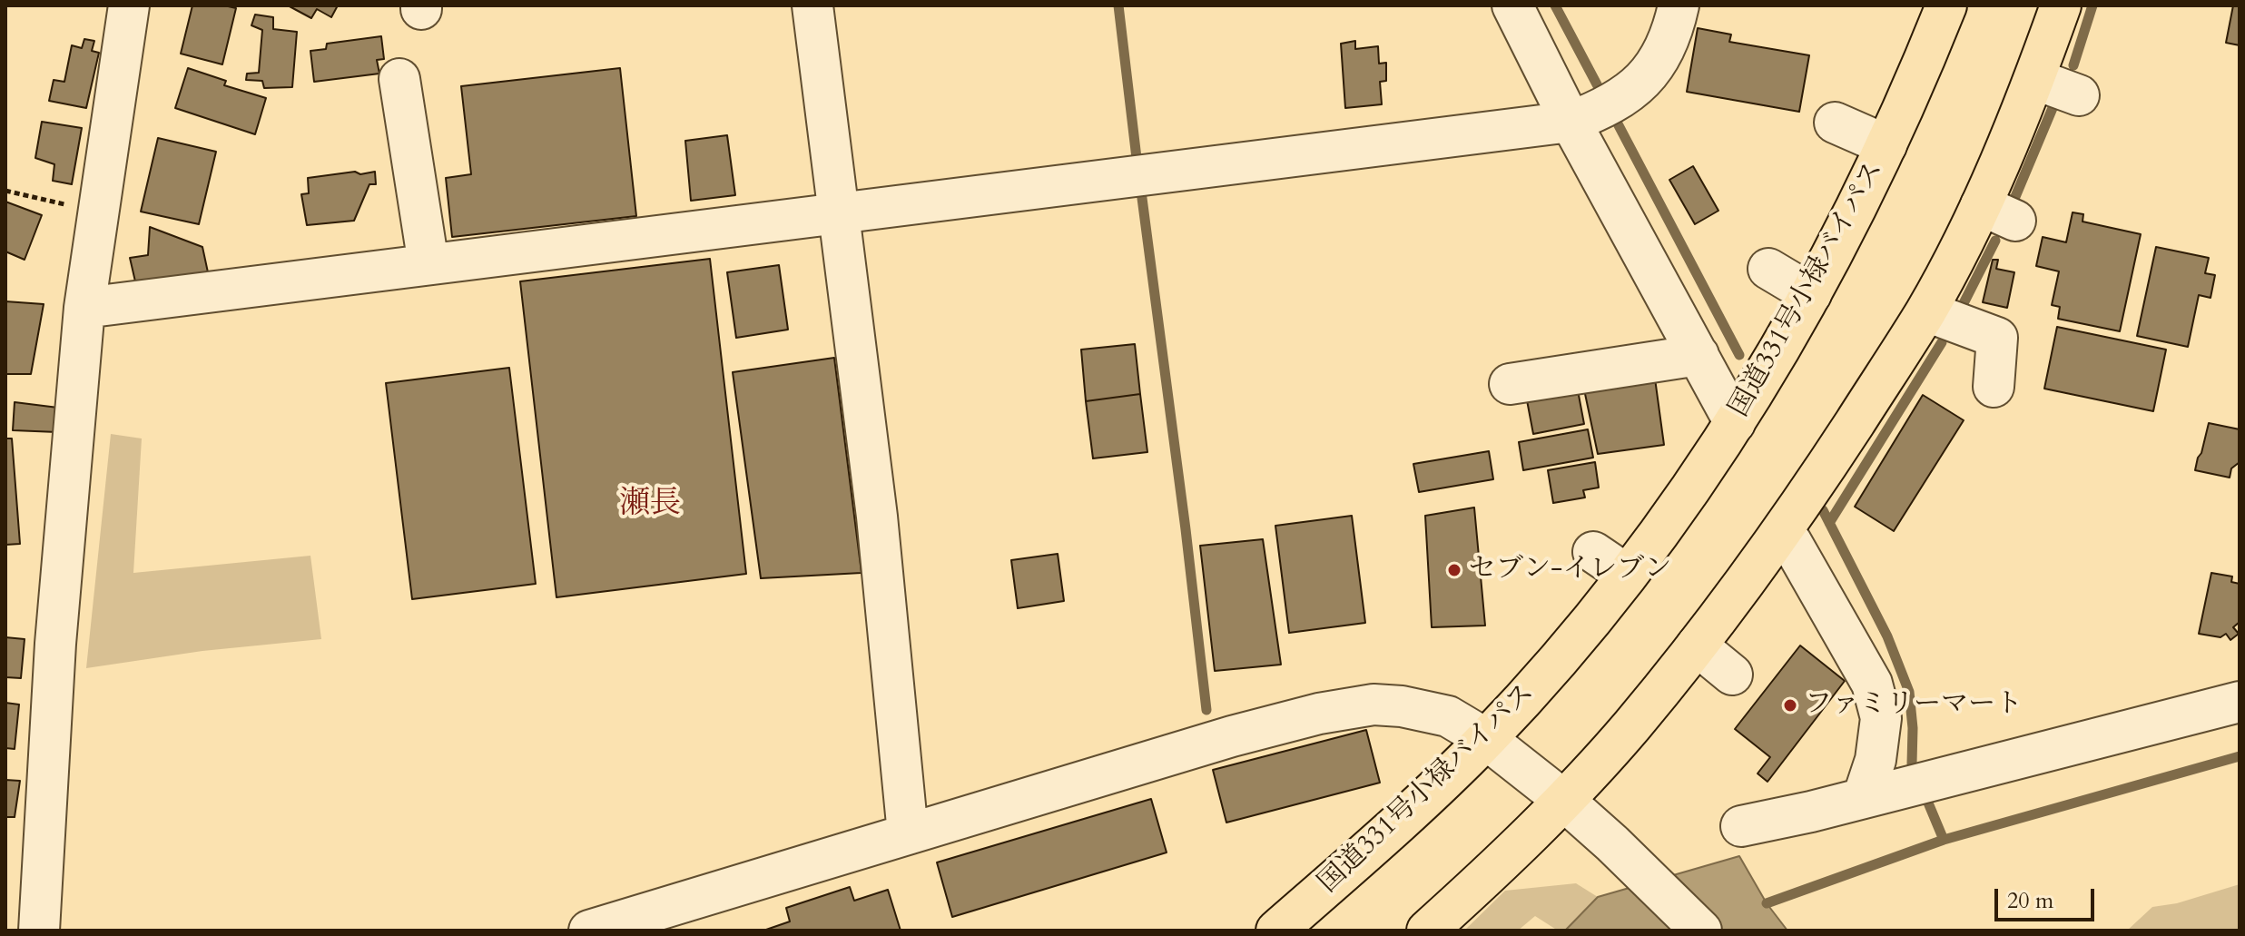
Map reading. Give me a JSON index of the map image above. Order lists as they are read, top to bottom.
{
  "streets": {
    "highway": ["国道331号小禄バイパス"]
  },
  "districts": ["瀬長"],
  "places": ["セブン-イレブン", "ファミリーマート"],
  "scale_bar": "20 m"
}
